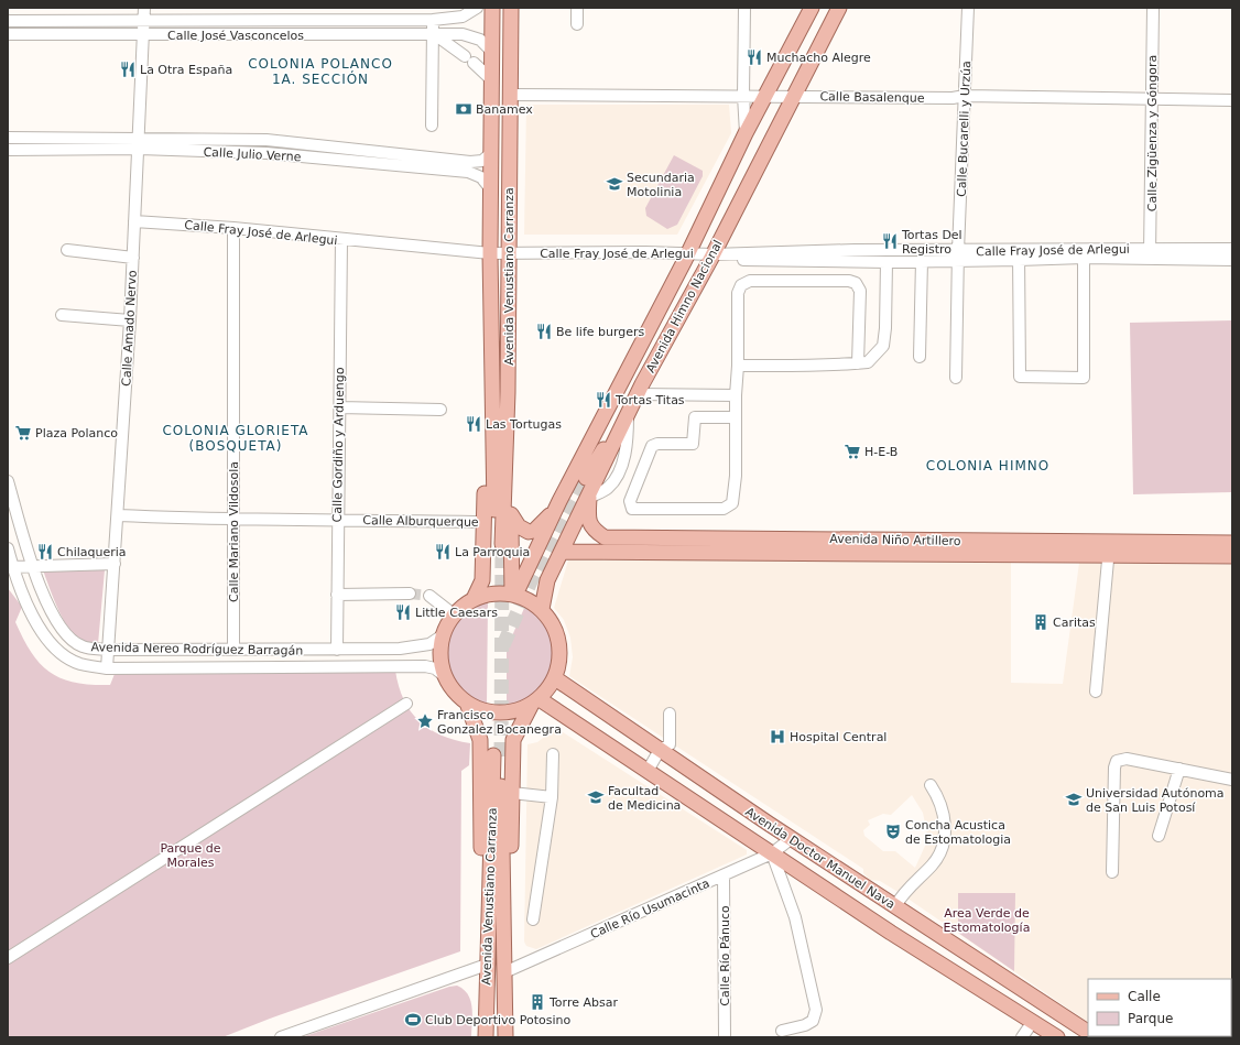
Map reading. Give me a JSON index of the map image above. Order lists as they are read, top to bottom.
{
  "streets": {
    "main road": [
      "Avenida Venustiano Carranza",
      "Avenida Himno Nacional",
      "Avenida Niño Artillero",
      "Avenida Doctor Manuel Nava"
    ],
    "street": [
      "Calle José Vasconcelos",
      "Calle Basalenque",
      "Calle Bucarelli y Urzúa",
      "Calle Zigüenza y Góngora",
      "Calle Julio Verne",
      "Calle Fray José de Arlegui",
      "Calle Amado Nervo",
      "Calle Gordiño y Arduengo",
      "Calle Alburquerque",
      "Calle Mariano Vildosola",
      "Avenida Nereo Rodríguez Barragán",
      "Calle Río Usumacinta",
      "Calle Río Pánuco"
    ]
  },
  "crossings": [
    ["Calle José Vasconcelos", "Avenida Venustiano Carranza"],
    ["Calle José Vasconcelos", "Calle Amado Nervo"],
    ["Calle Basalenque", "Calle Bucarelli y Urzúa"],
    ["Calle Basalenque", "Calle Zigüenza y Góngora"],
    ["Calle Basalenque", "Avenida Venustiano Carranza"],
    ["Calle Basalenque", "Avenida Himno Nacional"],
    ["Calle Bucarelli y Urzúa", "Calle Fray José de Arlegui"],
    ["Calle Zigüenza y Góngora", "Calle Fray José de Arlegui"],
    ["Calle Julio Verne", "Avenida Venustiano Carranza"],
    ["Calle Julio Verne", "Calle Amado Nervo"],
    ["Calle Fray José de Arlegui", "Avenida Venustiano Carranza"],
    ["Calle Fray José de Arlegui", "Avenida Himno Nacional"],
    ["Calle Fray José de Arlegui", "Calle Amado Nervo"],
    ["Calle Fray José de Arlegui", "Calle Gordiño y Arduengo"],
    ["Calle Fray José de Arlegui", "Calle Mariano Vildosola"],
    ["Avenida Venustiano Carranza", "Calle Río Usumacinta"],
    ["Avenida Himno Nacional", "Avenida Niño Artillero"],
    ["Avenida Himno Nacional", "Avenida Nereo Rodríguez Barragán"],
    ["Avenida Himno Nacional", "Avenida Doctor Manuel Nava"],
    ["Calle Amado Nervo", "Calle Alburquerque"],
    ["Calle Amado Nervo", "Avenida Nereo Rodríguez Barragán"],
    ["Calle Gordiño y Arduengo", "Calle Alburquerque"],
    ["Calle Gordiño y Arduengo", "Avenida Nereo Rodríguez Barragán"],
    ["Calle Alburquerque", "Calle Mariano Vildosola"],
    ["Calle Mariano Vildosola", "Avenida Nereo Rodríguez Barragán"],
    ["Avenida Nereo Rodríguez Barragán", "Avenida Doctor Manuel Nava"],
    ["Avenida Doctor Manuel Nava", "Calle Río Usumacinta"],
    ["Calle Río Usumacinta", "Calle Río Pánuco"]
  ],
  "districts": ["COLONIA POLANCO 1A. SECCIÓN", "COLONIA GLORIETA (BOSQUETA)", "COLONIA HIMNO"],
  "parks": ["Parque de Morales", "Area Verde de Estomatología"],
  "places": {
    "restaurant": [
      "Muchacho Alegre",
      "La Otra España",
      "Tortas Del Registro",
      "Be life burgers",
      "Tortas Titas",
      "Las Tortugas",
      "Chilaqueria",
      "La Parroquia",
      "Little Caesars"
    ],
    "bank": ["Banamex"],
    "school or university": ["Secundaria Motolinia", "Facultad de Medicina", "Universidad Autónoma de San Luis Potosí"],
    "supermarket": ["Plaza Polanco", "H-E-B"],
    "building": ["Caritas", "Torre Absar"],
    "place": ["Francisco Gonzalez Bocanegra"],
    "hospital": ["Hospital Central"],
    "theatre": ["Concha Acustica de Estomatologia"],
    "sports": ["Club Deportivo Potosino"]
  },
  "legend": ["Calle", "Parque"]
}
